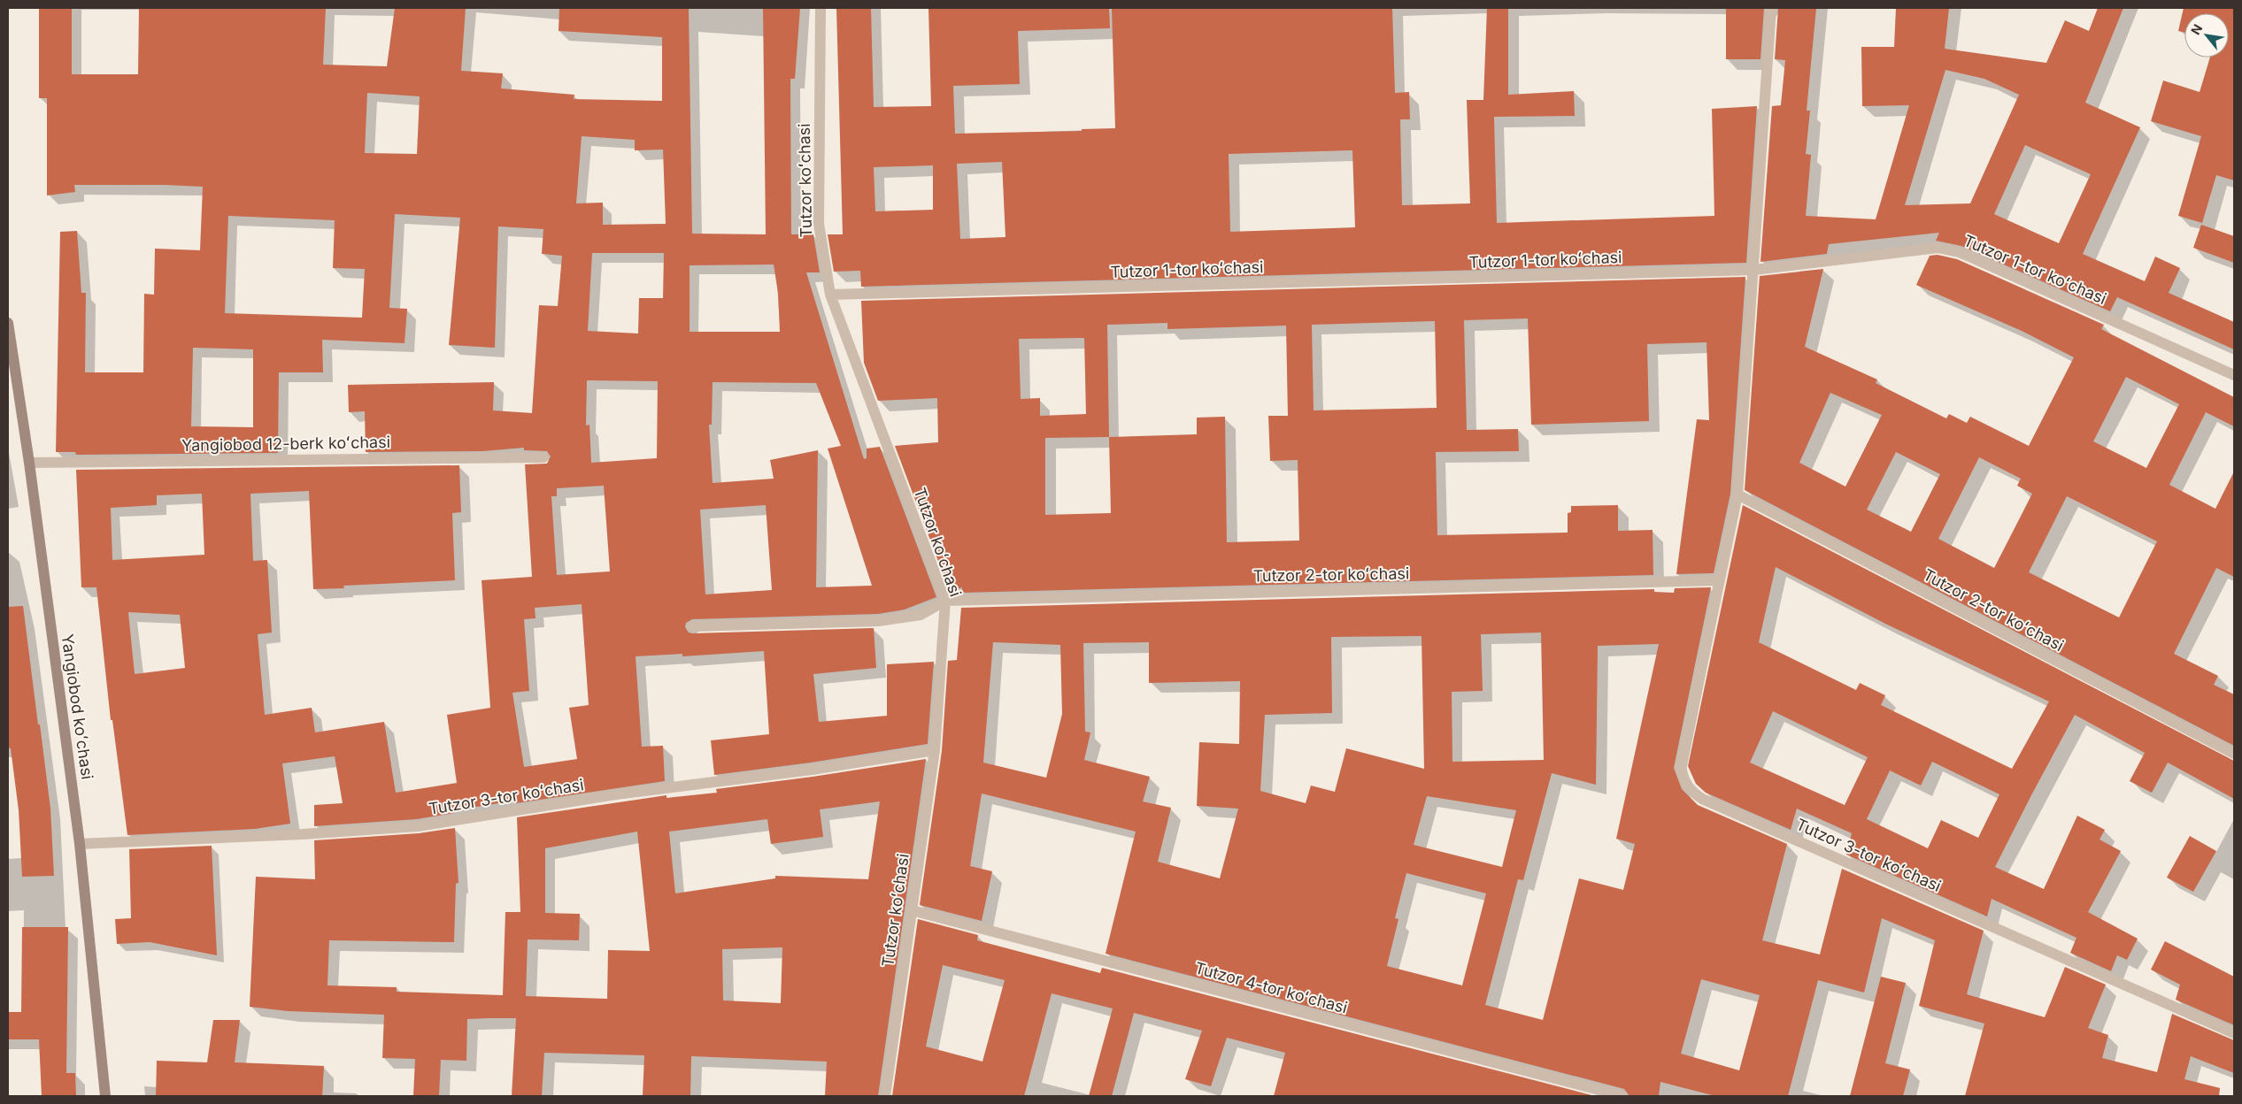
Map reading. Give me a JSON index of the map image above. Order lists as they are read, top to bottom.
{
  "streets": {
    "street": [
      "Tutzor koʻchasi",
      "Tutzor 1-tor koʻchasi",
      "Yangiobod 12-berk koʻchasi",
      "Tutzor 2-tor koʻchasi",
      "Yangiobod koʻchasi",
      "Tutzor 3-tor koʻchasi",
      "Tutzor 4-tor koʻchasi"
    ]
  },
  "crossings": [
    ["Tutzor koʻchasi", "Tutzor 1-tor koʻchasi"],
    ["Tutzor koʻchasi", "Tutzor 2-tor koʻchasi"],
    ["Tutzor koʻchasi", "Tutzor 3-tor koʻchasi"],
    ["Tutzor koʻchasi", "Tutzor 4-tor koʻchasi"],
    ["Tutzor 1-tor koʻchasi", "Tutzor 3-tor koʻchasi"],
    ["Yangiobod 12-berk koʻchasi", "Yangiobod koʻchasi"],
    ["Tutzor 2-tor koʻchasi", "Tutzor 3-tor koʻchasi"],
    ["Yangiobod koʻchasi", "Tutzor 3-tor koʻchasi"]
  ],
  "north": "top left"
}
